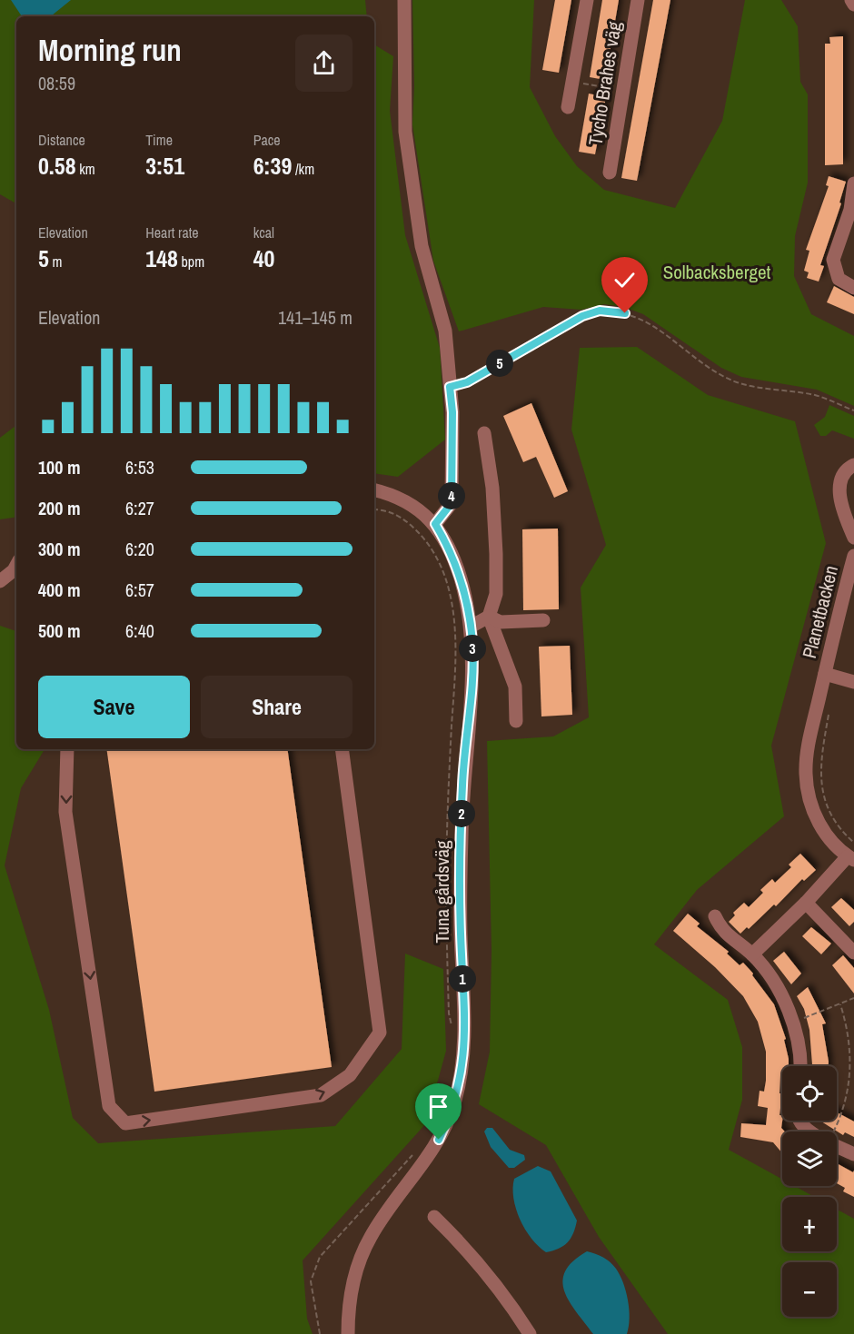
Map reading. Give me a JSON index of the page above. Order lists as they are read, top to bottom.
{
  "streets": {
    "street": ["Tycho Brahes väg", "Planetbacken", "Tuna gårdsväg"]
  },
  "parks": ["Solbacksberget"],
  "page": {
    "heading": ["Morning run", "08:59"],
    "stats": [
      ["Distance", "0.58 km"],
      ["Time", "3:51"],
      ["Pace", "6:39 /km"],
      ["Elevation", "5 m"],
      ["Heart rate", "148 bpm"],
      ["kcal", "40"]
    ],
    "chart": ["Elevation", "141–145 m"],
    "pins": [
      "5",
      "4",
      "3",
      "2",
      "1"
    ],
    "list": [
      {
        "name": "100 m",
        "note": "6:53"
      },
      {
        "name": "200 m",
        "note": "6:27"
      },
      {
        "name": "300 m",
        "note": "6:20"
      },
      {
        "name": "400 m",
        "note": "6:57"
      },
      {
        "name": "500 m",
        "note": "6:40"
      }
    ],
    "buttons": ["Save", "Share"],
    "map_buttons": ["+", "−"]
  }
}
